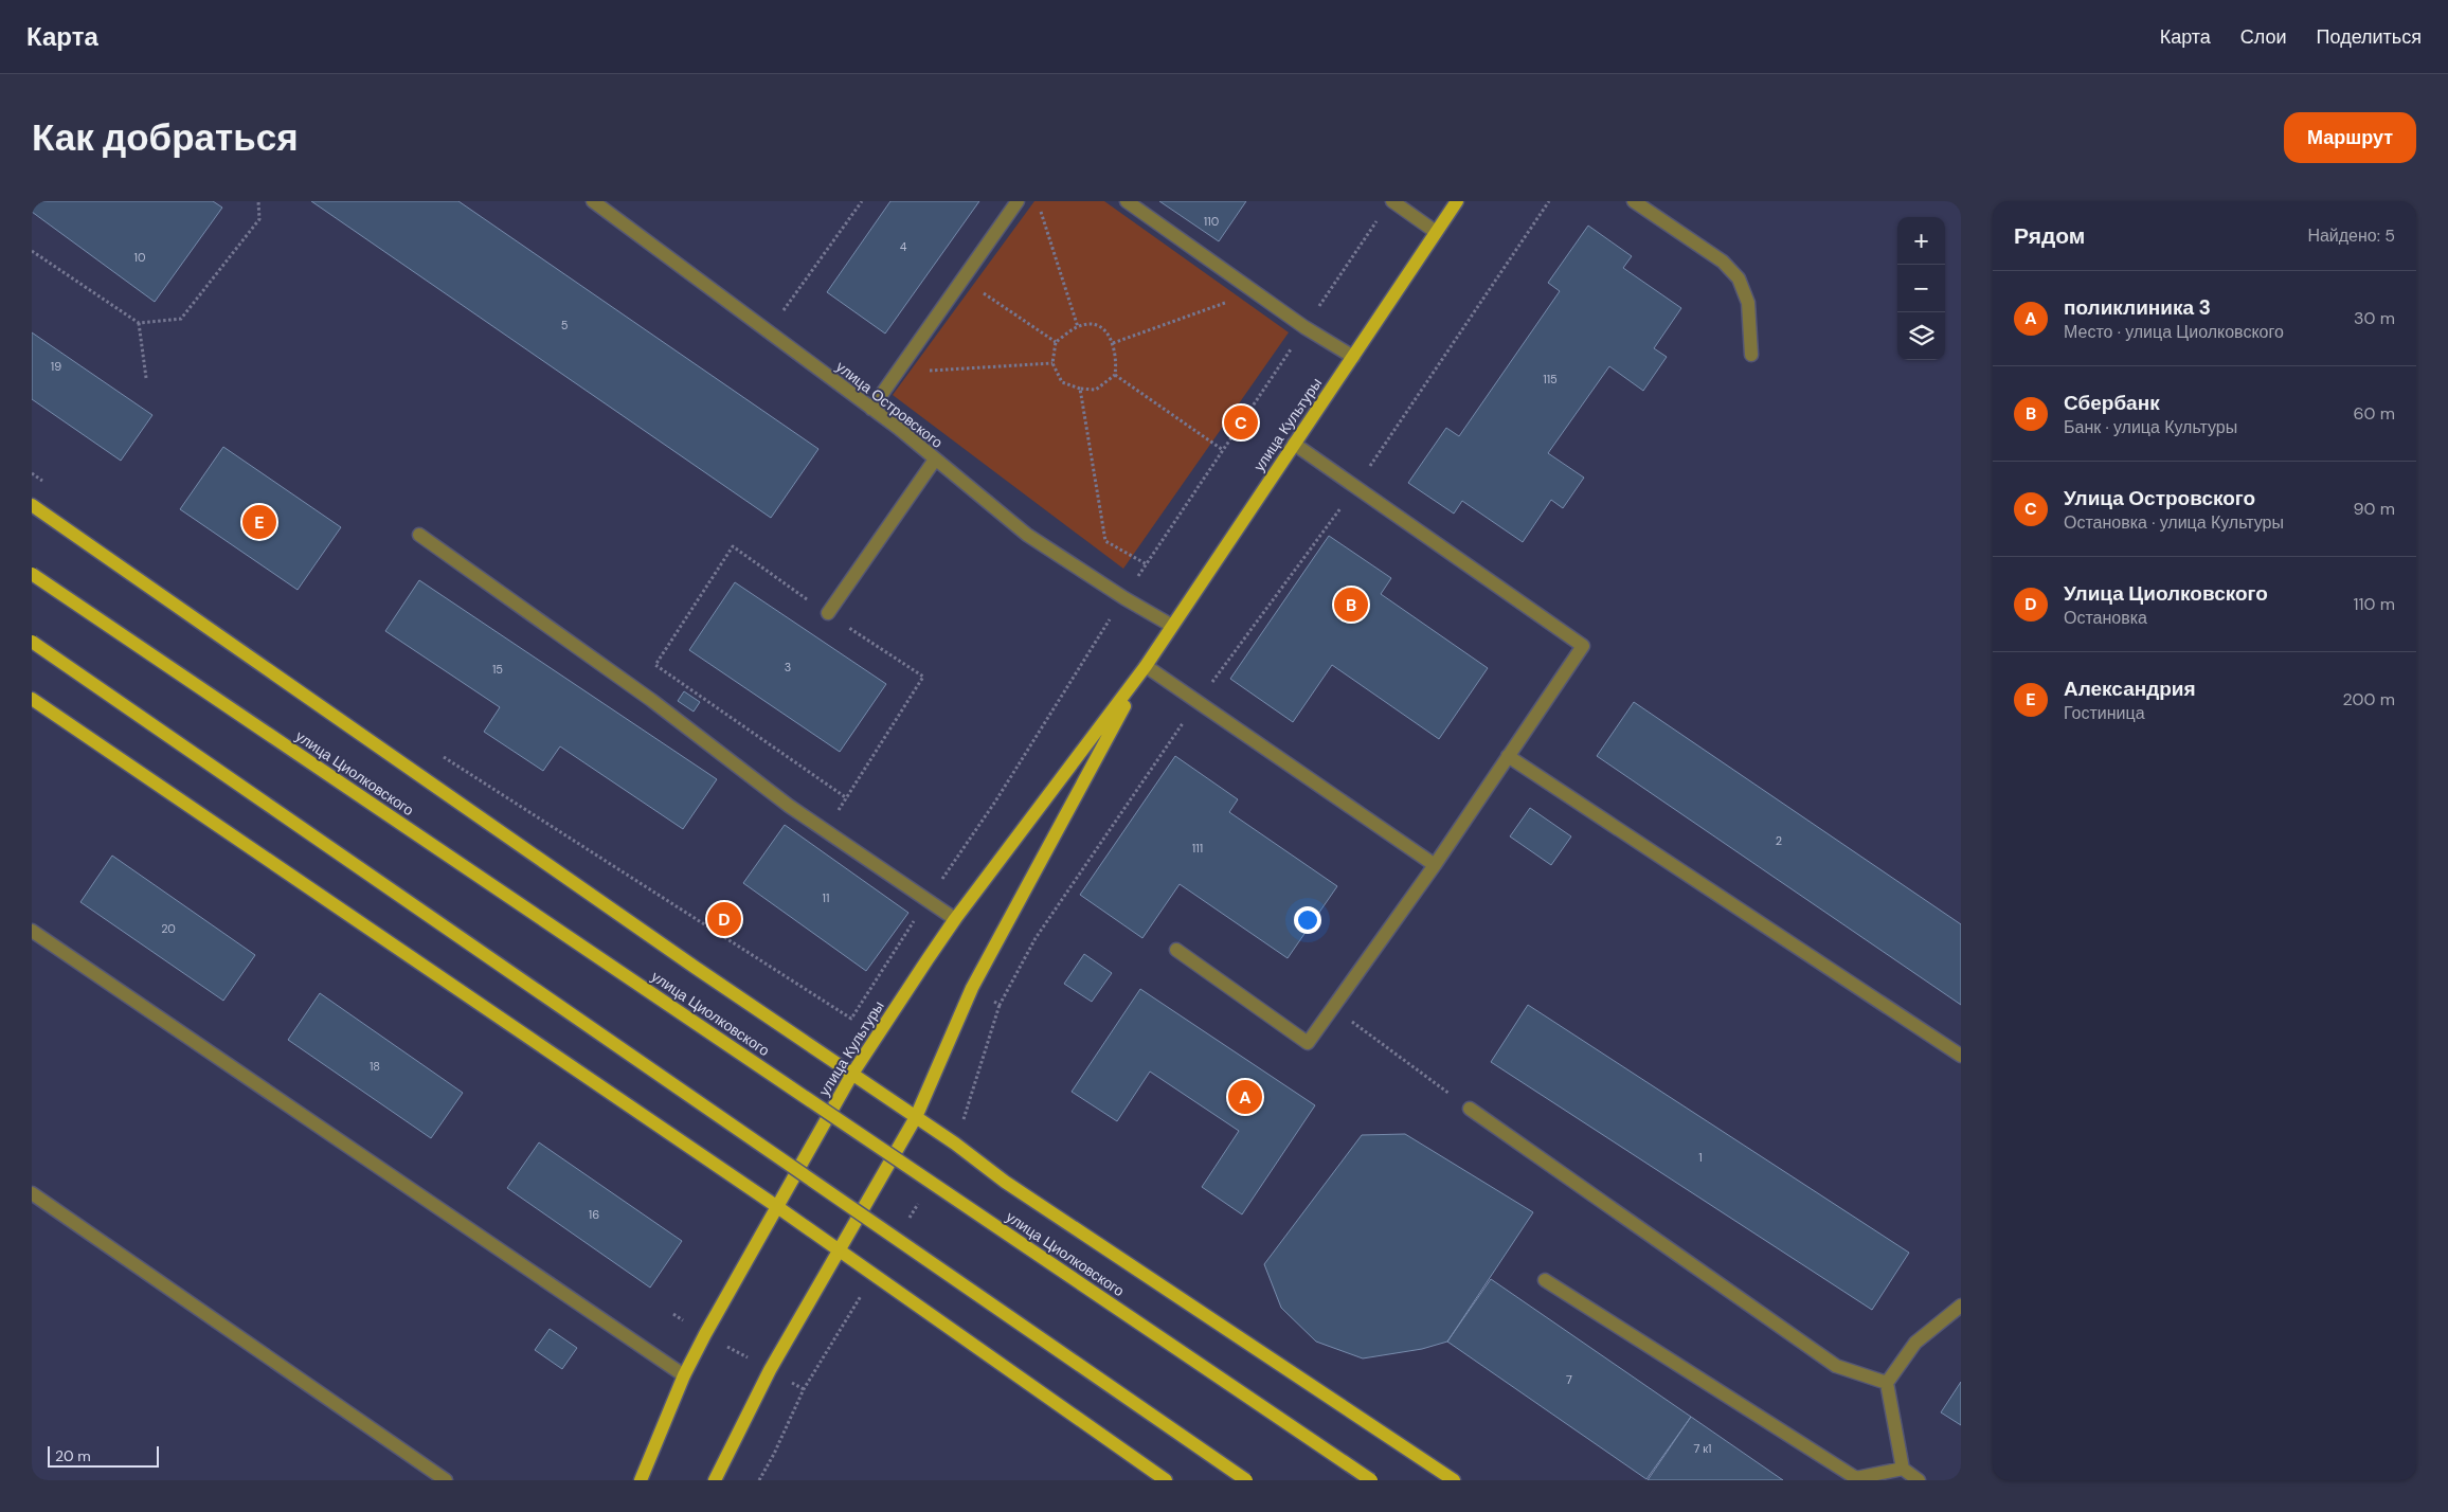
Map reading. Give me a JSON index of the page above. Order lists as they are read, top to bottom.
{
  "streets": {
    "main road": ["улица Культуры", "улица Циолковского"],
    "street": ["улица Островского"]
  },
  "crossings": [
    ["улица Островского", "улица Культуры"]
  ],
  "house_numbers": [
    "110",
    "4",
    "10",
    "5",
    "19",
    "115",
    "3",
    "15",
    "2",
    "111",
    "11",
    "20",
    "18",
    "1",
    "16",
    "7",
    "7 к1"
  ],
  "scale_bar": "20 m",
  "page": {
    "header": "Карта",
    "nav": ["Карта", "Слои", "Поделиться"],
    "buttons": "Маршрут",
    "title": "Как добраться",
    "heading": ["Рядом", "Найдено: 5"],
    "map_buttons": ["+", "−"],
    "list": [
      {
        "mark": "A",
        "name": "поликлиника 3",
        "note": "Место · улица Циолковского",
        "value": "30 m"
      },
      {
        "mark": "B",
        "name": "Сбербанк",
        "note": "Банк · улица Культуры",
        "value": "60 m"
      },
      {
        "mark": "C",
        "name": "Улица Островского",
        "note": "Остановка · улица Культуры",
        "value": "90 m"
      },
      {
        "mark": "D",
        "name": "Улица Циолковского",
        "note": "Остановка",
        "value": "110 m"
      },
      {
        "mark": "E",
        "name": "Александрия",
        "note": "Гостиница",
        "value": "200 m"
      }
    ],
    "pins": [
      "C",
      "E",
      "B",
      "D",
      "A"
    ],
    "scale": "20 m"
  }
}
